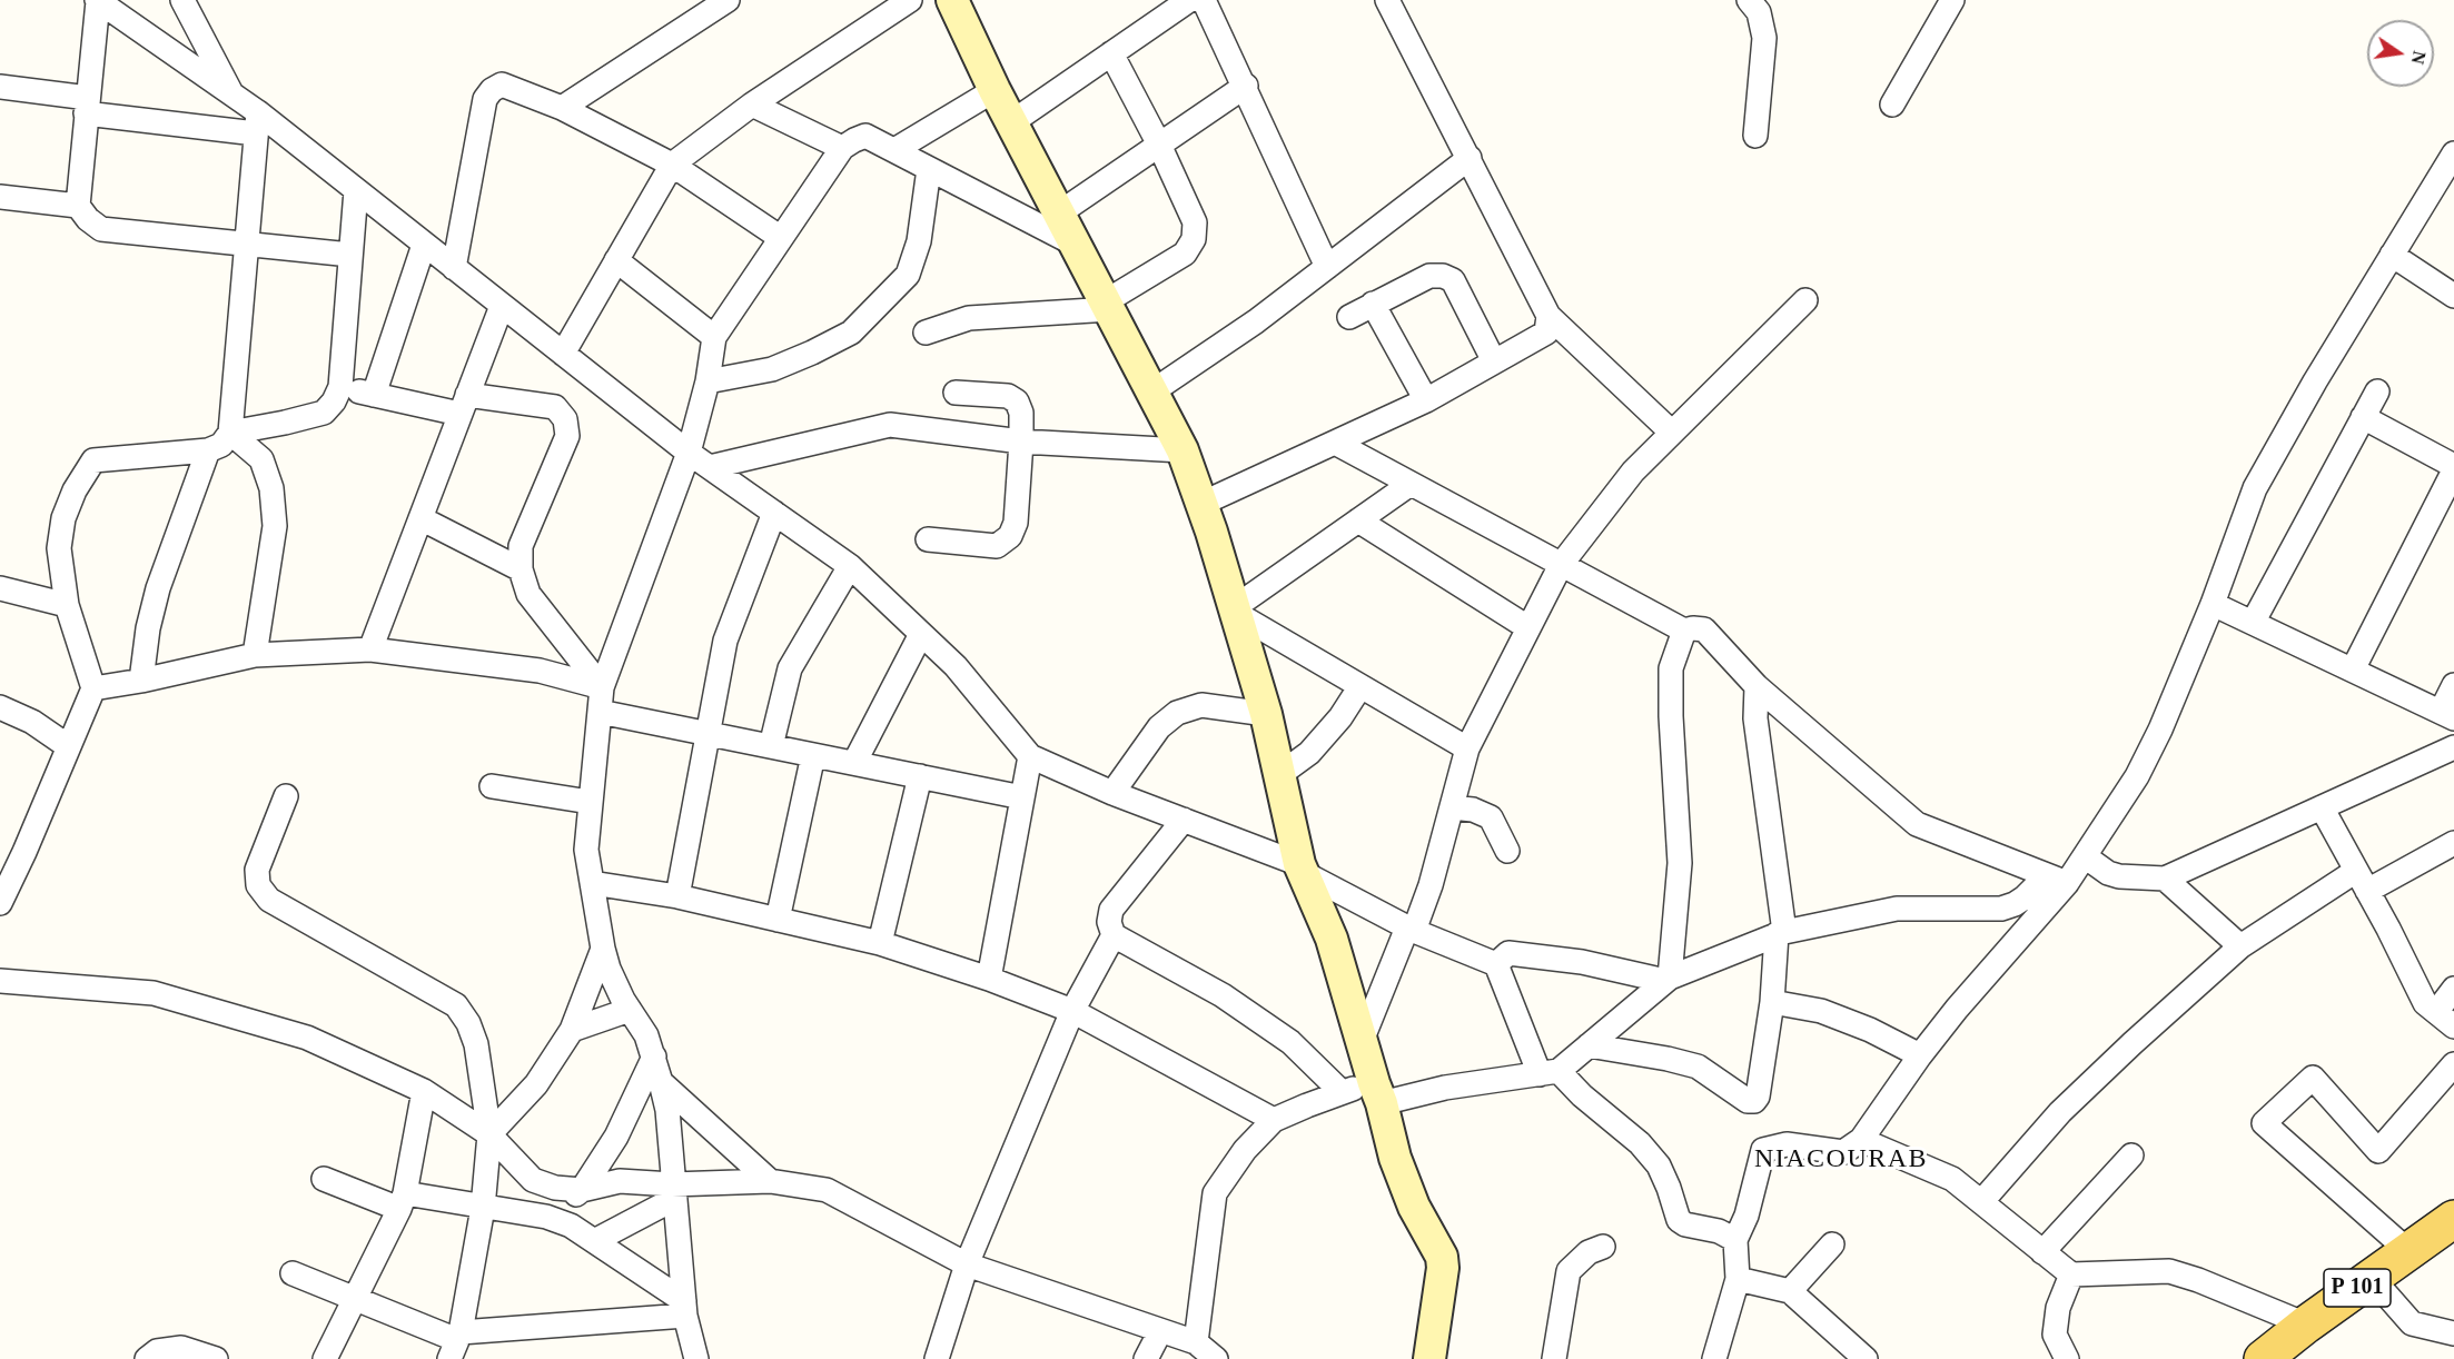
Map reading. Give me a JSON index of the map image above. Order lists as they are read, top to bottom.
{
  "streets": {
    "main road": ["P 101"]
  },
  "districts": ["NIACOURAB"],
  "north": "right"
}
